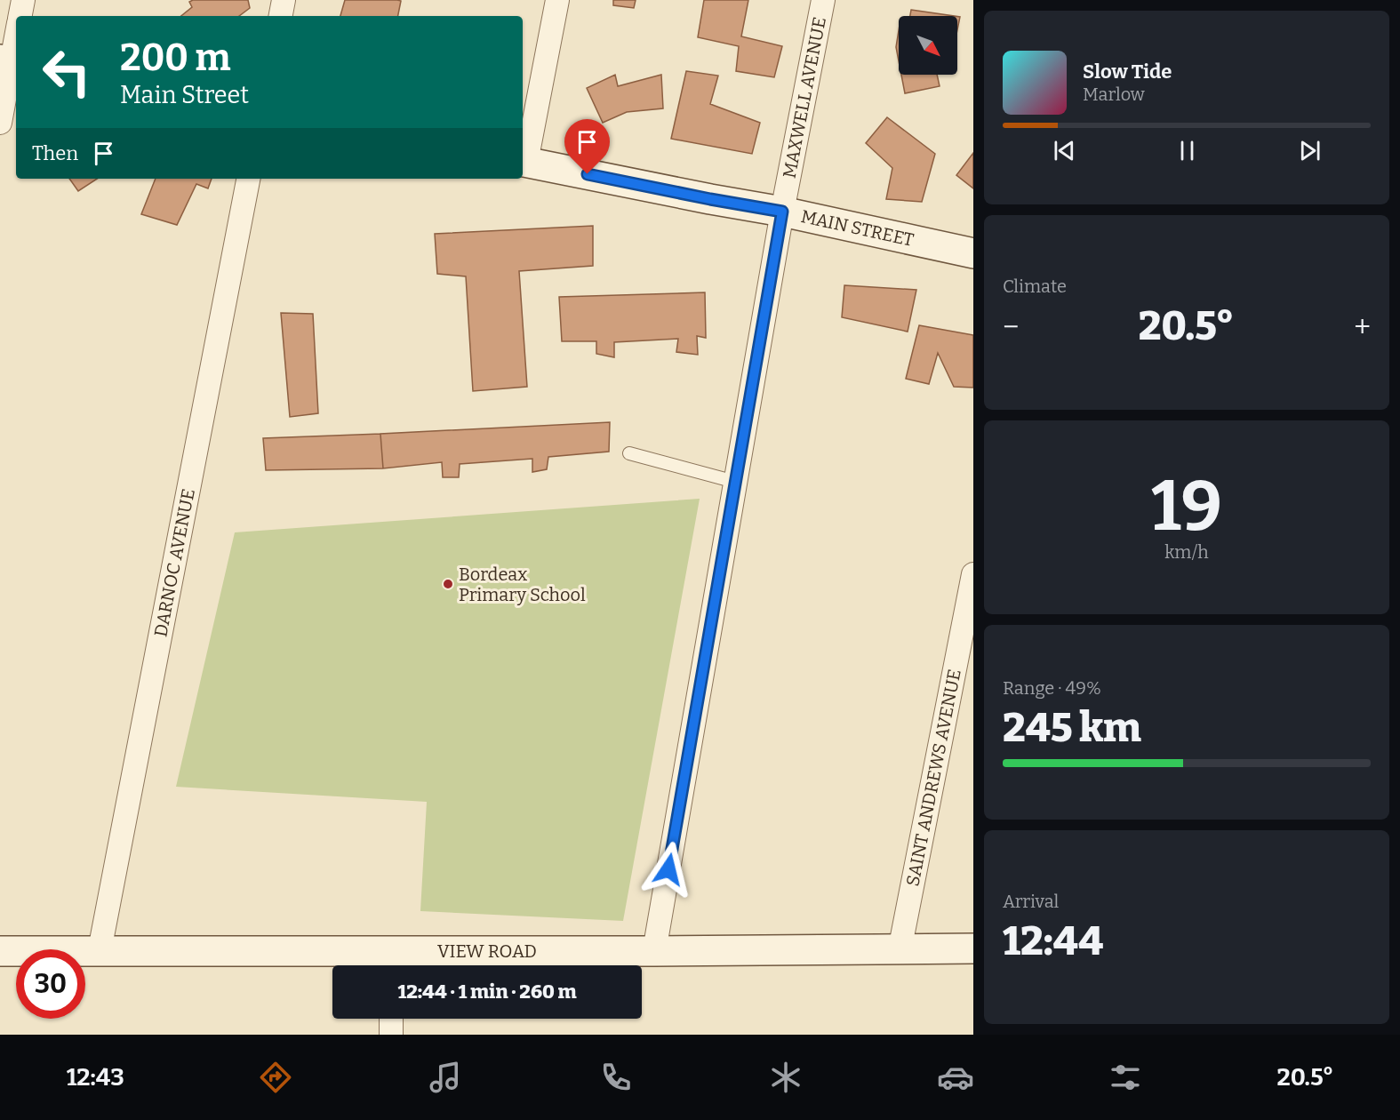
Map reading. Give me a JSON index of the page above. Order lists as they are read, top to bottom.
{
  "streets": {
    "street": [
      "MAXWELL AVENUE",
      "MAIN STREET",
      "DARNOC AVENUE",
      "SAINT ANDREWS AVENUE",
      "VIEW ROAD"
    ]
  },
  "crossings": [
    ["MAXWELL AVENUE", "MAIN STREET"],
    ["MAXWELL AVENUE", "VIEW ROAD"],
    ["DARNOC AVENUE", "VIEW ROAD"],
    ["SAINT ANDREWS AVENUE", "VIEW ROAD"]
  ],
  "places": ["Bordeax Primary School"],
  "north": "bottom right",
  "page": {
    "turn": ["200 m", "Main Street"],
    "song": ["Slow Tide", "Marlow"],
    "then": "Then",
    "tile": [
      "Climate",
      ["19", "km/h"],
      ["Range · 49%", "245 km"],
      ["Arrival", "12:44"]
    ],
    "heat": ["−", "20.5°", "+"],
    "limit": "30",
    "trip": "12:44 · 1 min · 260 m",
    "tabs": ["12:43", "20.5°"]
  }
}
